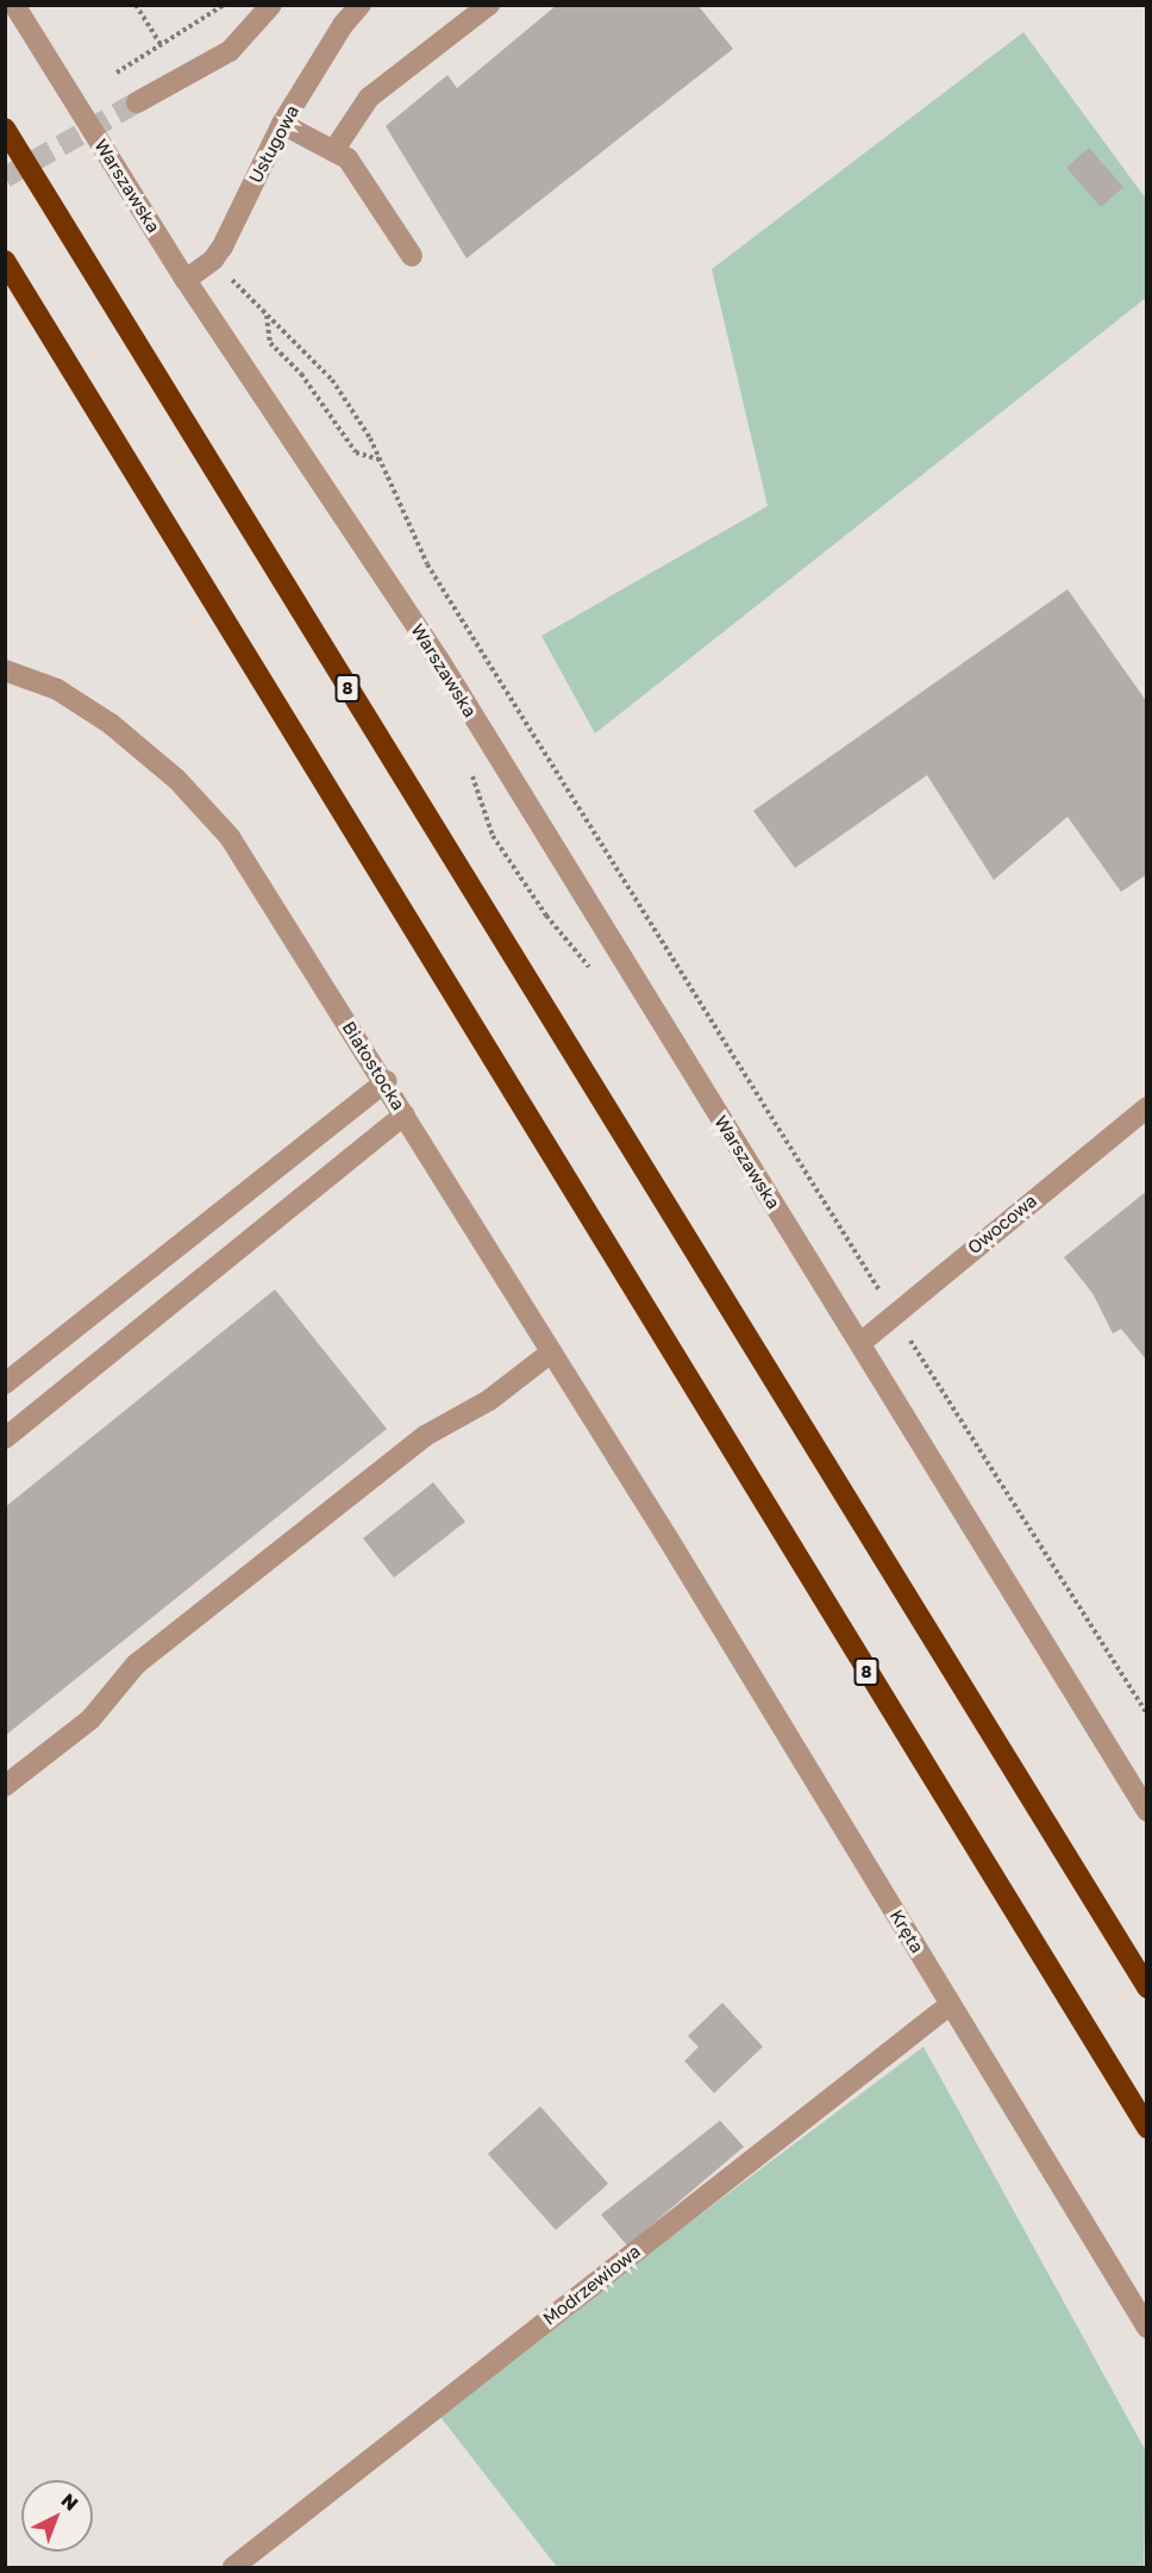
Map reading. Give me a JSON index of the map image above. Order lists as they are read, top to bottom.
{
  "streets": {
    "highway": ["8"],
    "street": [
      "Usługowa",
      "Warszawska",
      "Białostocka",
      "Owocowa",
      "Kręta",
      "Modrzewiowa"
    ]
  },
  "crossings": [
    ["Usługowa", "Warszawska"],
    ["Warszawska", "Owocowa"],
    ["Białostocka", "Kręta"],
    ["Kręta", "Modrzewiowa"]
  ],
  "north": "top right"
}
